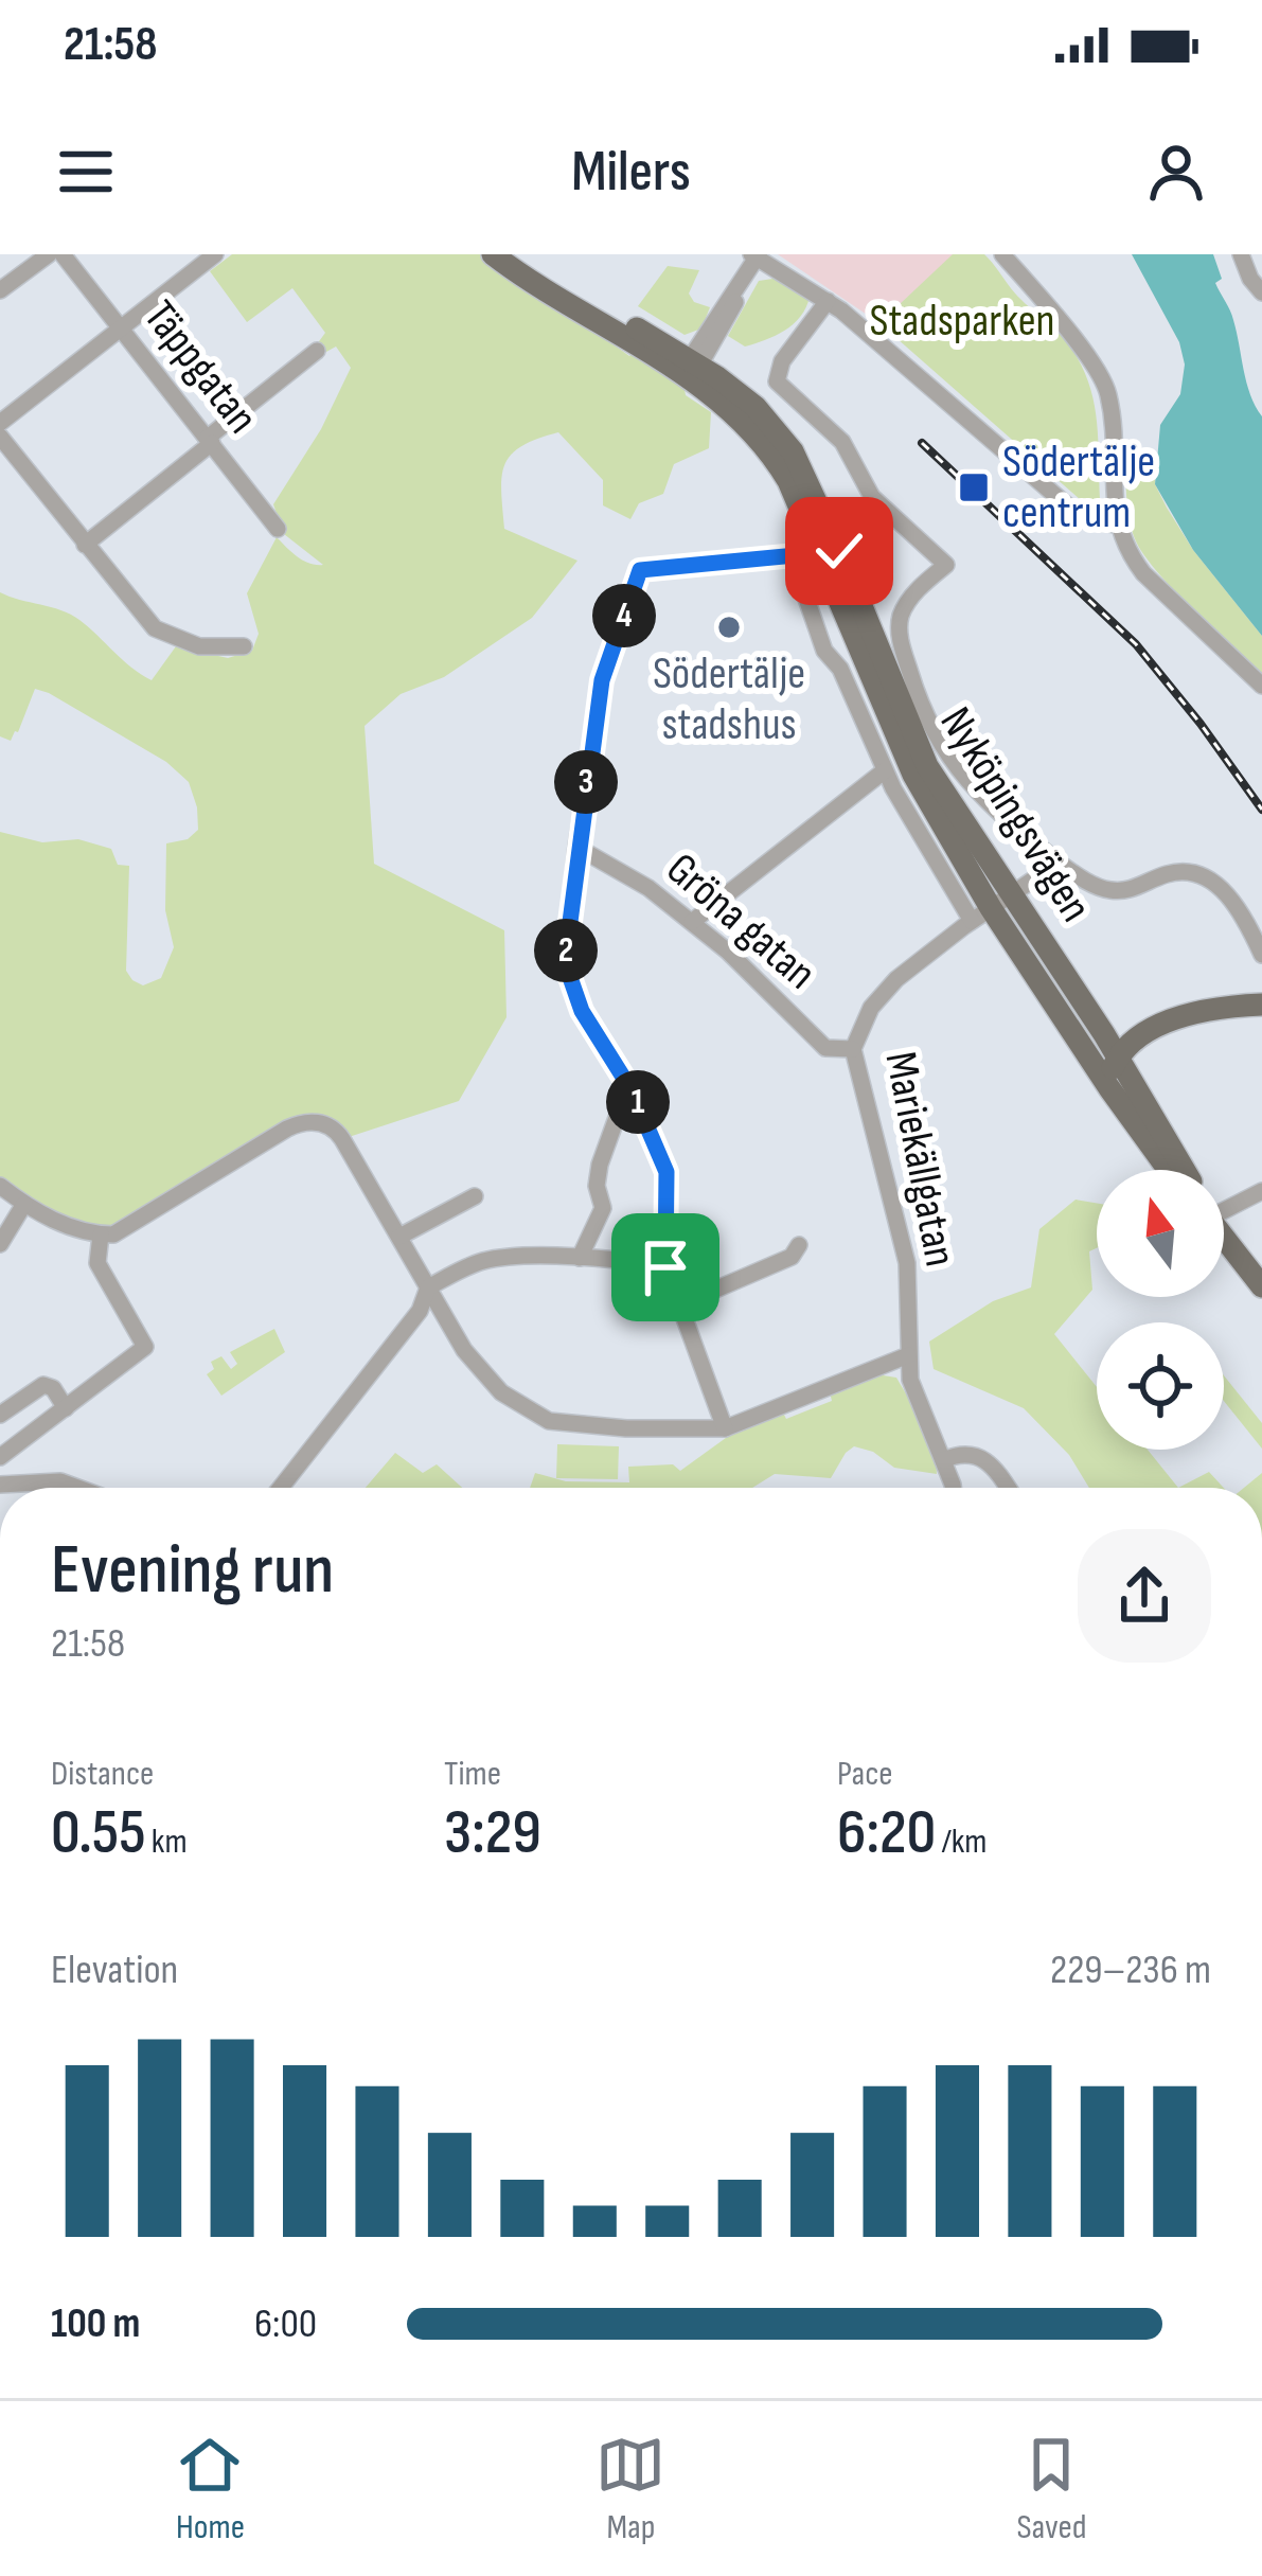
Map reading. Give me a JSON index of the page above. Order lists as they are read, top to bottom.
{
  "streets": {
    "main road": ["Nyköpingsvägen"],
    "street": ["Täppgatan", "Gröna gatan", "Mariekällgatan"]
  },
  "crossings": [
    ["Nyköpingsvägen", "Mariekällgatan"],
    ["Gröna gatan", "Mariekällgatan"]
  ],
  "parks": ["Stadsparken"],
  "places": {
    "transit": ["Södertälje centrum"],
    "other": ["Södertälje stadshus"]
  },
  "north": "top",
  "page": {
    "status": "21:58",
    "header": "Milers",
    "pins": [
      "4",
      "3",
      "2",
      "1"
    ],
    "heading": ["Evening run", "21:58"],
    "stats": [
      ["Distance", "0.55 km"],
      ["Time", "3:29"],
      ["Pace", "6:20 /km"]
    ],
    "chart": ["Elevation", "229–236 m"],
    "list": [
      {
        "name": "100 m",
        "note": "6:00"
      }
    ],
    "tabs": ["Home", "Map", "Saved"]
  }
}
